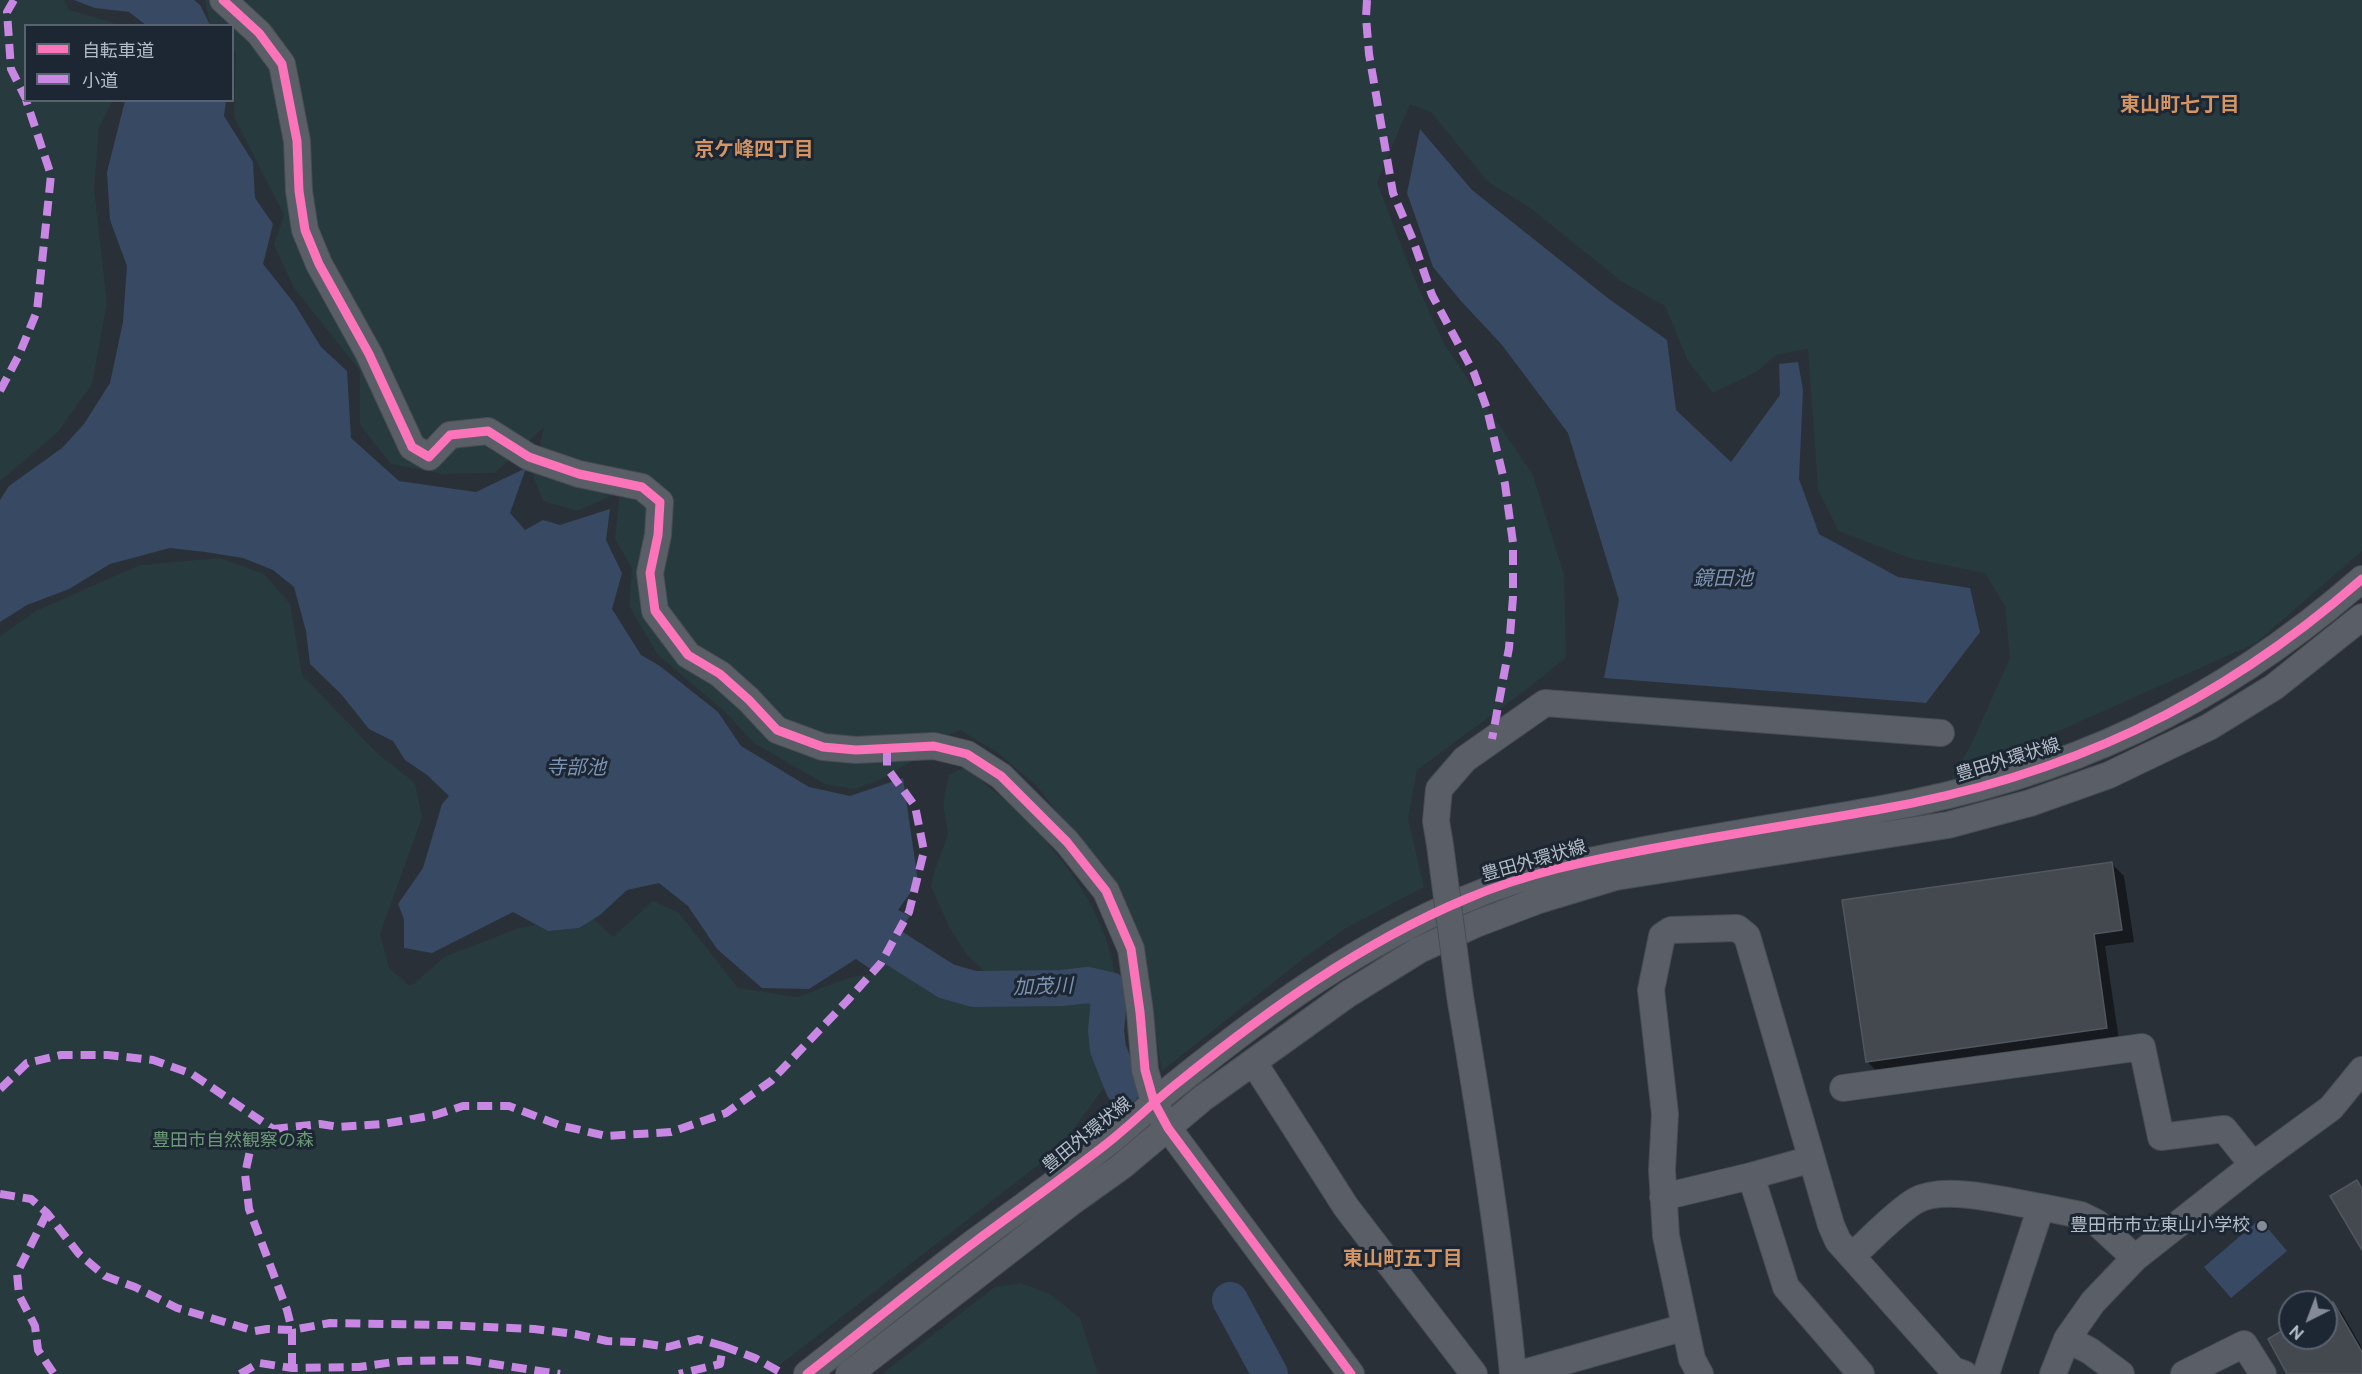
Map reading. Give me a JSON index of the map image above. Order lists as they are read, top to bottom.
{
  "streets": {
    "street": ["豊田外環状線"]
  },
  "districts": ["東山町七丁目", "京ケ峰四丁目", "東山町五丁目"],
  "water": ["鏡田池", "寺部池", "加茂川"],
  "parks": ["豊田市自然観察の森"],
  "places": ["豊田市市立東山小学校"],
  "legend": ["自転車道", "小道"],
  "north": "bottom left"
}
